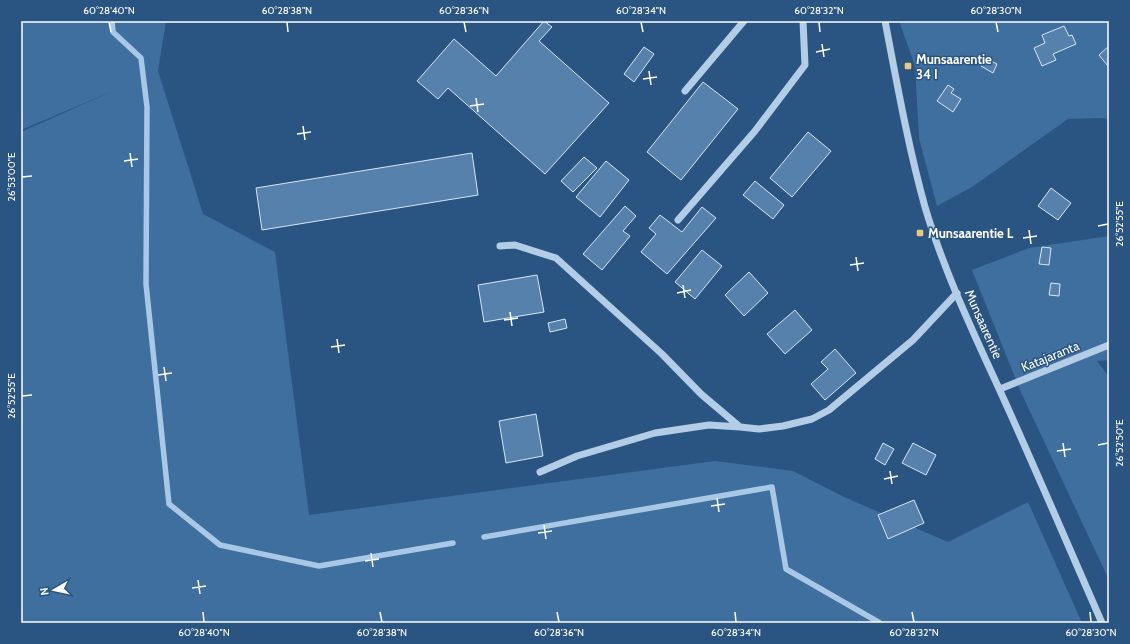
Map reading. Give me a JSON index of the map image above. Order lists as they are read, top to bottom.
{
  "streets": {
    "street": ["Munsaarentie", "Katajaranta"]
  },
  "crossings": [
    ["Munsaarentie", "Katajaranta"]
  ],
  "places": {
    "transit": ["Munsaarentie 34 I", "Munsaarentie L"]
  },
  "north": "left",
  "coordinates": [
    "60°28'40\"N",
    "60°28'38\"N",
    "60°28'36\"N",
    "60°28'34\"N",
    "60°28'32\"N",
    "60°28'30\"N",
    "26°53'00\"E",
    "26°52'55\"E",
    "26°52'50\"E"
  ]
}
